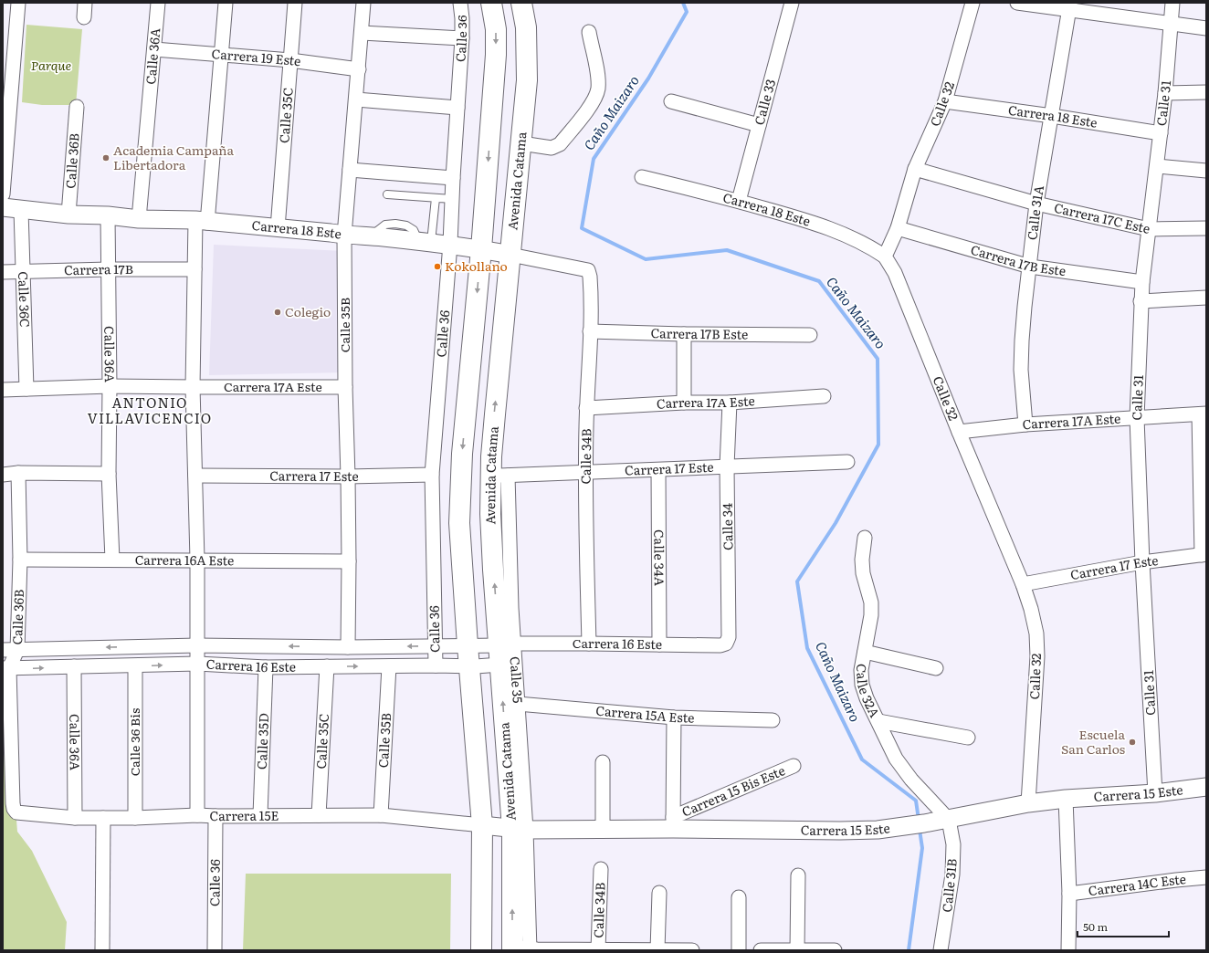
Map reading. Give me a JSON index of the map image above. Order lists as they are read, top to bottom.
{
  "streets": {
    "main road": ["Avenida Catama"],
    "street": [
      "Calle 36",
      "Calle 36A",
      "Carrera 19 Este",
      "Calle 33",
      "Calle 31",
      "Calle 32",
      "Calle 35C",
      "Carrera 18 Este",
      "Calle 36B",
      "Calle 31A",
      "Carrera 17C Este",
      "Carrera 17B Este",
      "Carrera 17B",
      "Calle 36C",
      "Calle 35B",
      "Carrera 17A Este",
      "Calle 34B",
      "Carrera 17 Este",
      "Calle 34",
      "Calle 34A",
      "Carrera 16A Este",
      "Carrera 16 Este",
      "Calle 35",
      "Calle 32A",
      "Carrera 15A Este",
      "Calle 35D",
      "Calle 36 Bis",
      "Carrera 15 Bis Este",
      "Carrera 15 Este",
      "Carrera 15E",
      "Calle 31B",
      "Carrera 14C Este"
    ]
  },
  "crossings": [
    ["Calle 36", "Carrera 18 Este"],
    ["Calle 36", "Carrera 17 Este"],
    ["Calle 36", "Carrera 16 Este"],
    ["Calle 36", "Carrera 15E"],
    ["Calle 36A", "Carrera 19 Este"],
    ["Calle 36A", "Carrera 18 Este"],
    ["Calle 36A", "Carrera 17B"],
    ["Calle 36A", "Carrera 17A Este"],
    ["Calle 36A", "Carrera 16A Este"],
    ["Calle 36A", "Carrera 16 Este"],
    ["Calle 36A", "Carrera 15E"],
    ["Carrera 19 Este", "Calle 35C"],
    ["Carrera 19 Este", "Calle 35B"],
    ["Calle 33", "Carrera 18 Este"],
    ["Calle 31", "Carrera 18 Este"],
    ["Calle 31", "Carrera 17C Este"],
    ["Calle 31", "Carrera 17B Este"],
    ["Calle 31", "Carrera 17A Este"],
    ["Calle 31", "Carrera 17 Este"],
    ["Calle 31", "Carrera 15 Este"],
    ["Calle 32", "Carrera 18 Este"],
    ["Calle 32", "Carrera 17C Este"],
    ["Calle 32", "Carrera 17B Este"],
    ["Calle 32", "Carrera 17A Este"],
    ["Calle 32", "Carrera 17 Este"],
    ["Calle 32", "Carrera 15 Este"],
    ["Calle 35C", "Carrera 18 Este"],
    ["Calle 35C", "Carrera 16 Este"],
    ["Calle 35C", "Carrera 15E"],
    ["Carrera 18 Este", "Calle 36B"],
    ["Carrera 18 Este", "Avenida Catama"],
    ["Carrera 18 Este", "Calle 31A"],
    ["Carrera 18 Este", "Calle 36C"],
    ["Carrera 18 Este", "Calle 35B"],
    ["Carrera 18 Este", "Calle 34B"],
    ["Calle 36B", "Carrera 16A Este"],
    ["Calle 36B", "Carrera 16 Este"],
    ["Calle 36B", "Carrera 15E"],
    ["Avenida Catama", "Carrera 17 Este"],
    ["Avenida Catama", "Carrera 16 Este"],
    ["Avenida Catama", "Calle 35"],
    ["Avenida Catama", "Carrera 15 Este"],
    ["Calle 31A", "Carrera 17C Este"],
    ["Calle 31A", "Carrera 17B Este"],
    ["Calle 31A", "Carrera 17A Este"],
    ["Carrera 17B Este", "Calle 34B"],
    ["Carrera 17B", "Calle 36C"],
    ["Calle 36C", "Carrera 17A Este"],
    ["Calle 35B", "Carrera 17A Este"],
    ["Calle 35B", "Carrera 17 Este"],
    ["Calle 35B", "Carrera 16A Este"],
    ["Calle 35B", "Carrera 16 Este"],
    ["Calle 35B", "Carrera 15E"],
    ["Carrera 17A Este", "Calle 34B"],
    ["Carrera 17A Este", "Calle 34"],
    ["Calle 34B", "Carrera 17 Este"],
    ["Calle 34B", "Carrera 16 Este"],
    ["Carrera 17 Este", "Calle 34"],
    ["Carrera 17 Este", "Calle 34A"],
    ["Calle 34", "Carrera 16 Este"],
    ["Calle 34A", "Carrera 16 Este"],
    ["Carrera 16 Este", "Calle 35"],
    ["Carrera 16 Este", "Calle 35D"],
    ["Carrera 16 Este", "Calle 36 Bis"],
    ["Calle 35", "Carrera 15A Este"],
    ["Calle 35", "Carrera 15 Este"],
    ["Calle 32A", "Carrera 15 Este"],
    ["Calle 32A", "Calle 31B"],
    ["Calle 35D", "Carrera 15E"],
    ["Calle 36 Bis", "Carrera 15E"],
    ["Carrera 15 Bis Este", "Carrera 15 Este"],
    ["Carrera 15 Este", "Carrera 15E"],
    ["Carrera 15 Este", "Calle 31B"]
  ],
  "districts": ["ANTONIO VILLAVICENCIO"],
  "water": ["Caño Maizaro"],
  "parks": ["Parque"],
  "places": [
    "Academia Campaña Libertadora",
    "Kokollano",
    "Colegio",
    "Escuela San Carlos"
  ],
  "scale_bar": "50 m"
}
